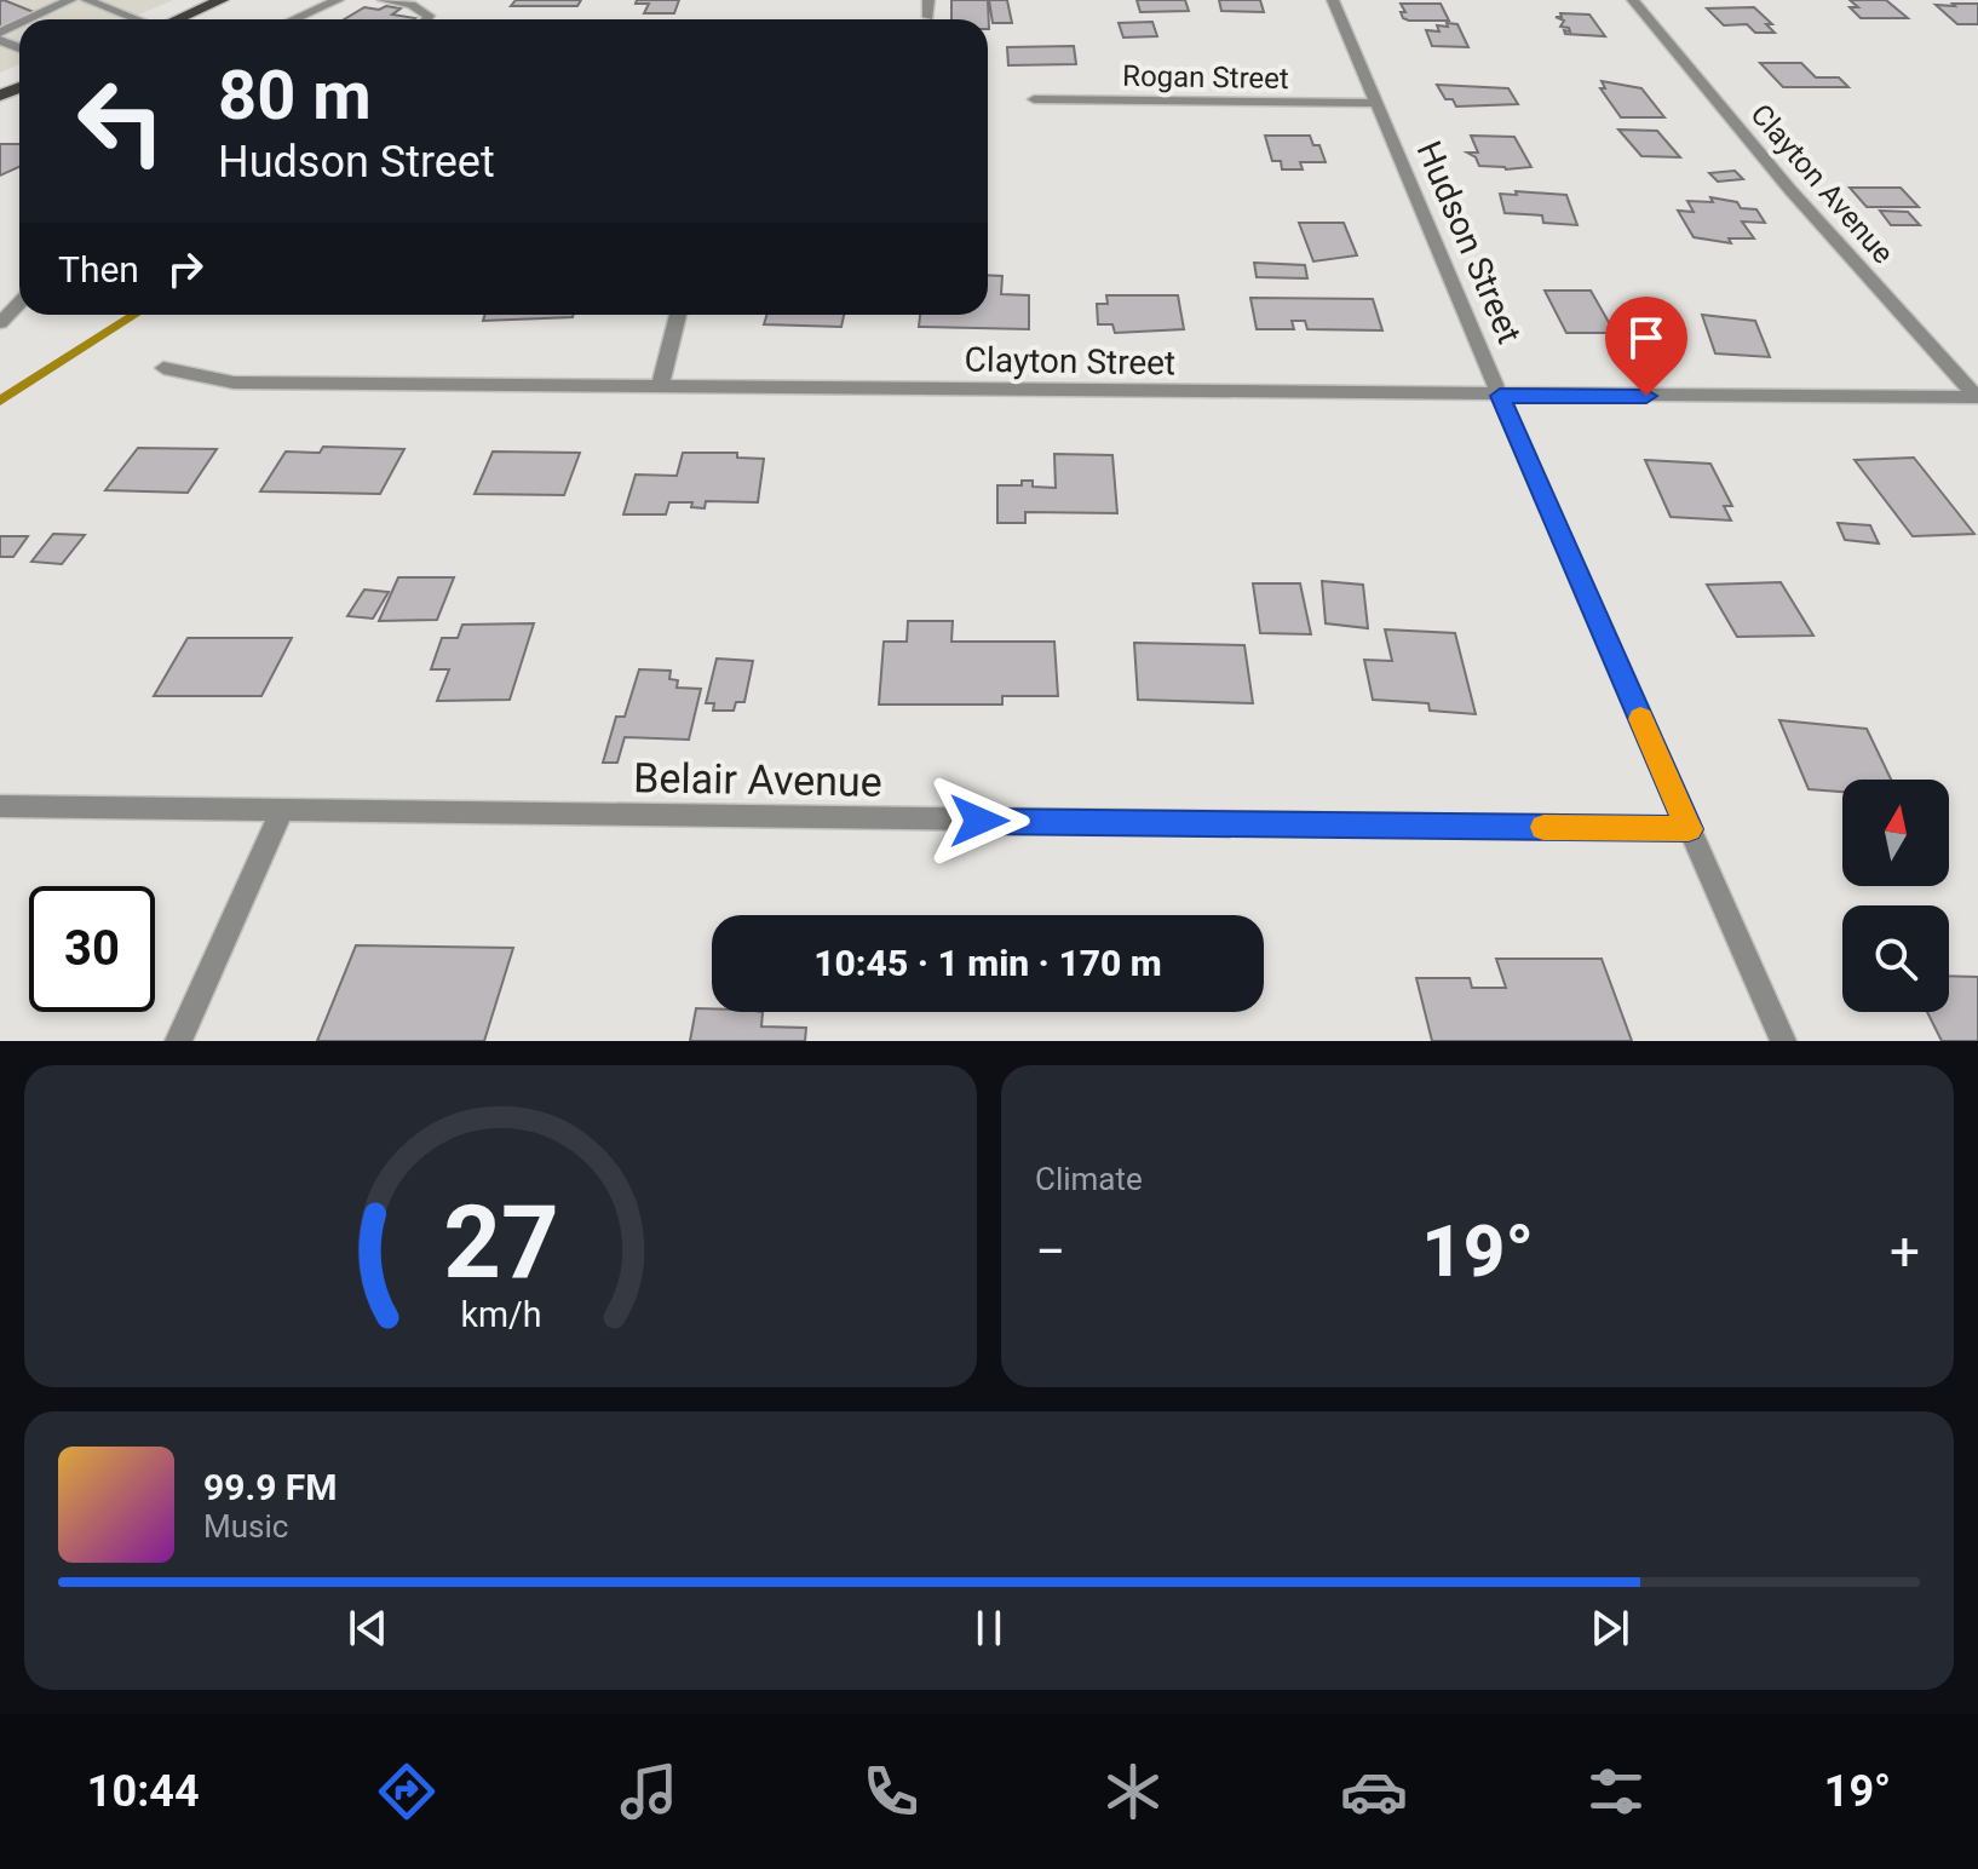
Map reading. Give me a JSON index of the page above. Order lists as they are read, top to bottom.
{
  "streets": {
    "street": [
      "Rogan Street",
      "Clayton Avenue",
      "Hudson Street",
      "Clayton Street",
      "Belair Avenue"
    ]
  },
  "crossings": [
    ["Rogan Street", "Hudson Street"],
    ["Clayton Avenue", "Clayton Street"],
    ["Hudson Street", "Clayton Street"],
    ["Hudson Street", "Belair Avenue"]
  ],
  "north": "top",
  "page": {
    "turn": ["80 m", "Hudson Street"],
    "then": "Then",
    "limit": "30",
    "trip": "10:45 · 1 min · 170 m",
    "tile": "Climate",
    "heat": ["−", "19°", "+"],
    "song": ["99.9 FM", "Music"],
    "tabs": ["10:44", "19°"],
    "gauge": ["27", "km/h"]
  }
}
